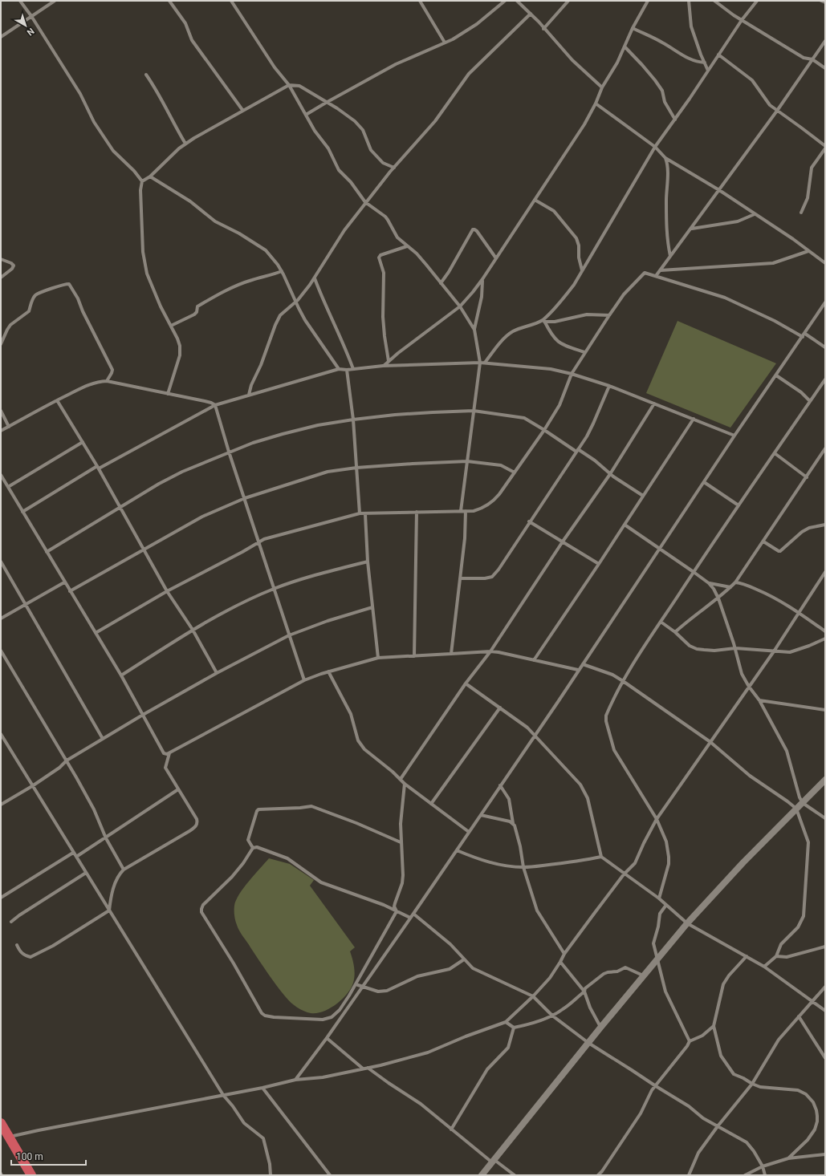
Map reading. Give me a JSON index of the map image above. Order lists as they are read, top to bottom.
{
  "scale_bar": "100 m",
  "north": "bottom right"
}
